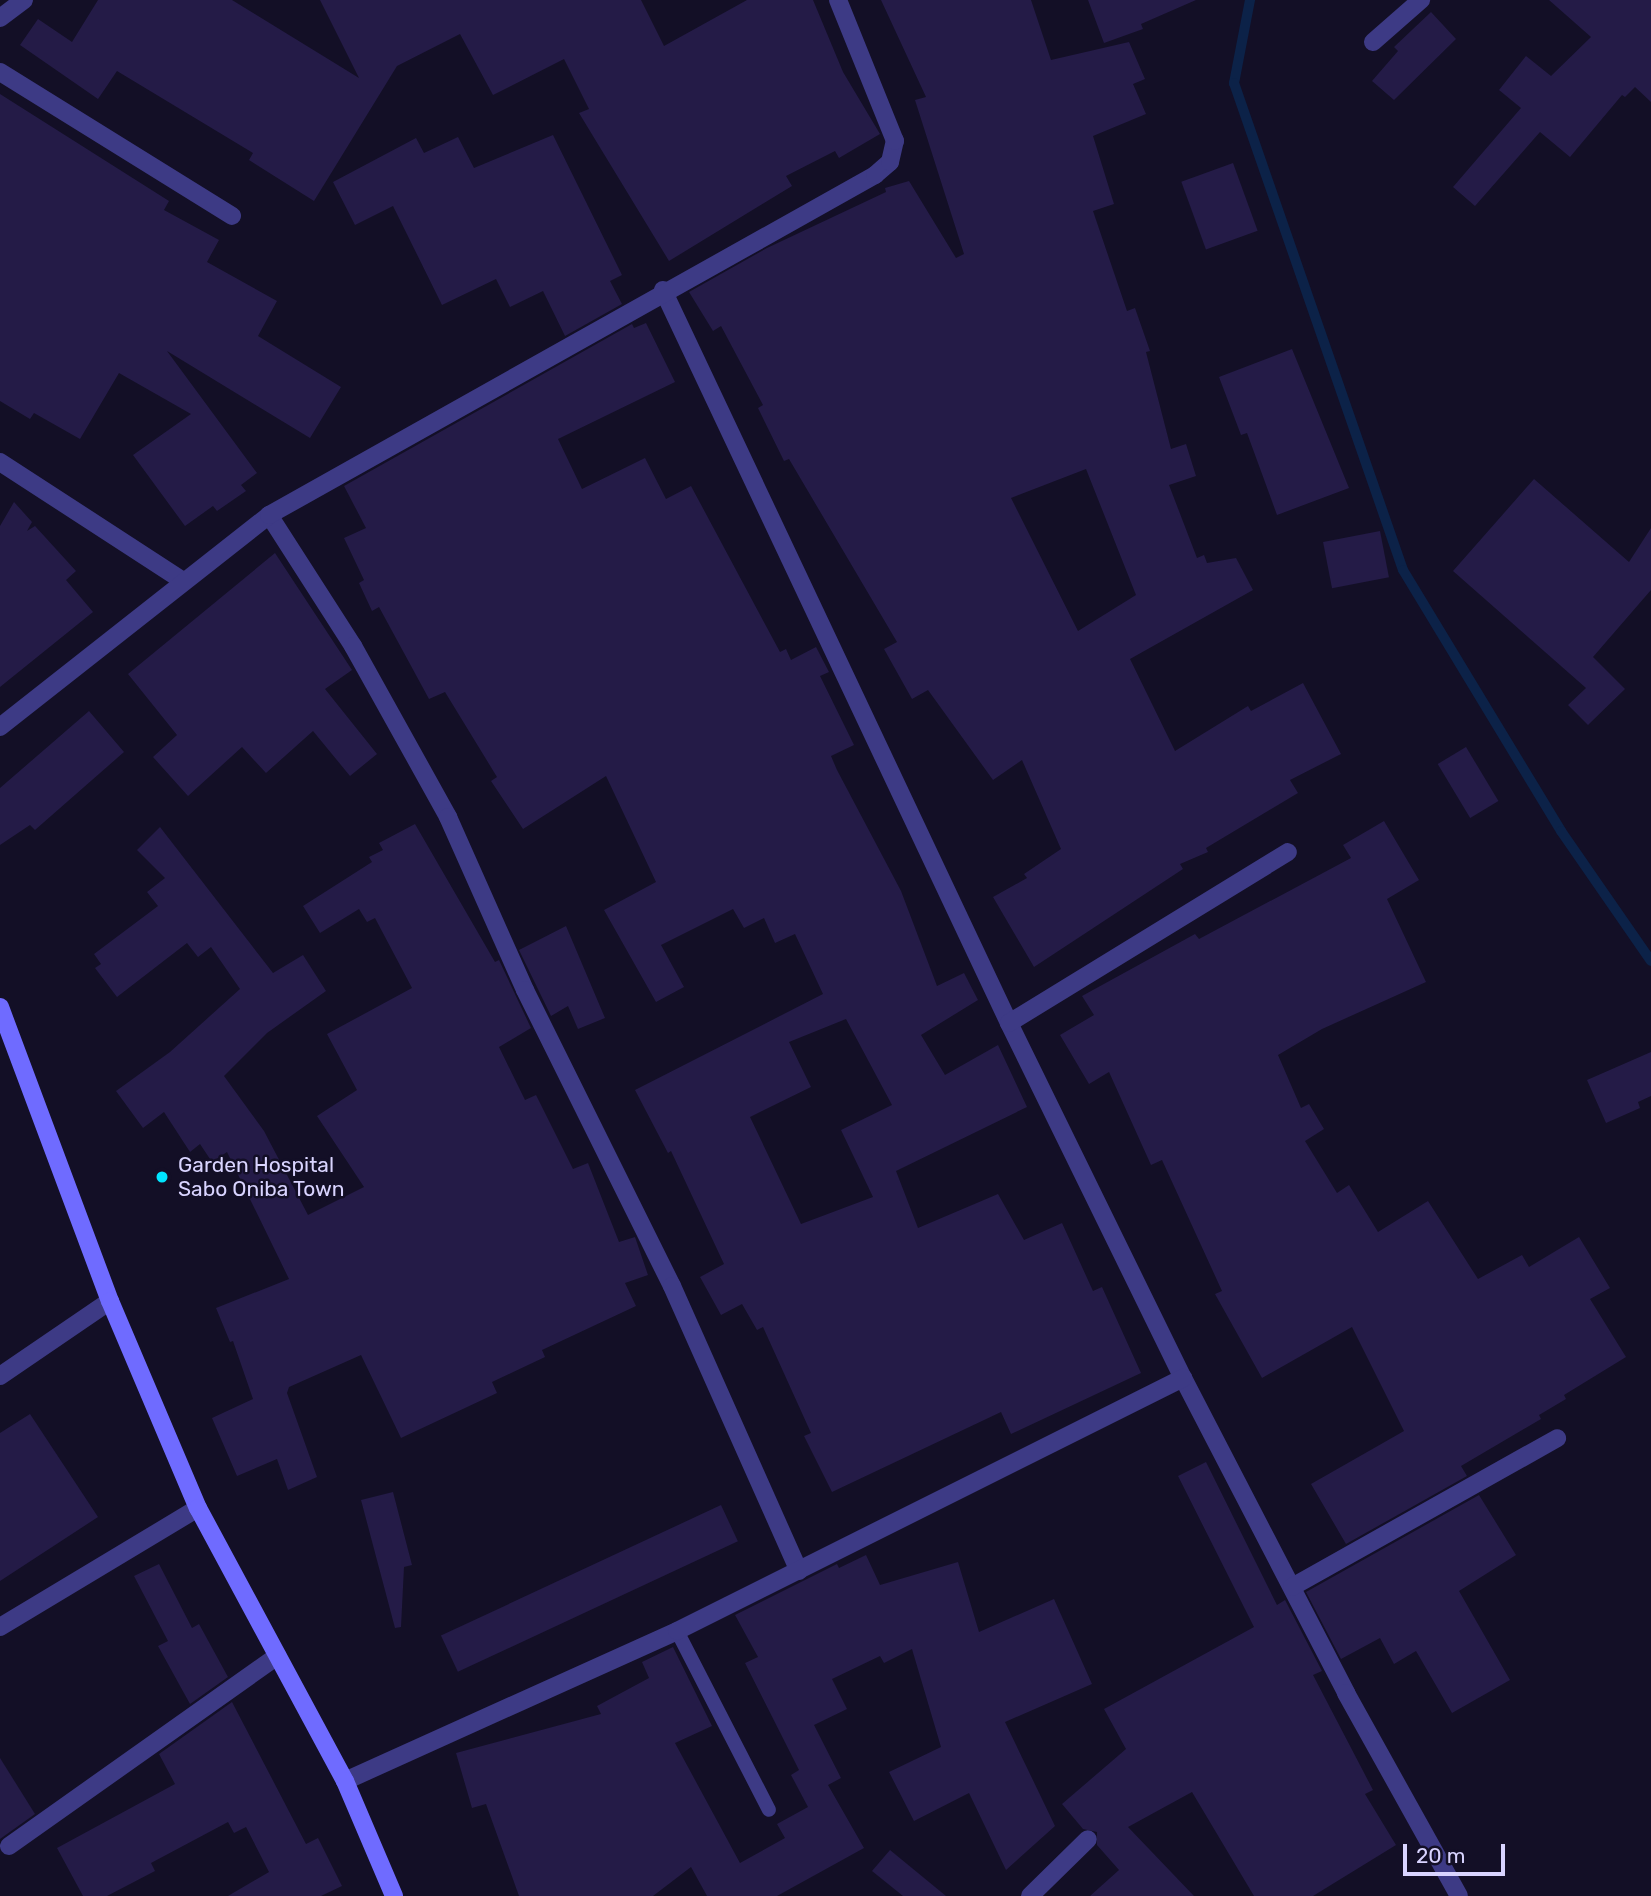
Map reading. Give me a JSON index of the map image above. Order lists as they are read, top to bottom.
{
  "places": ["Garden Hospital Sabo Oniba Town"],
  "scale_bar": "20 m"
}
